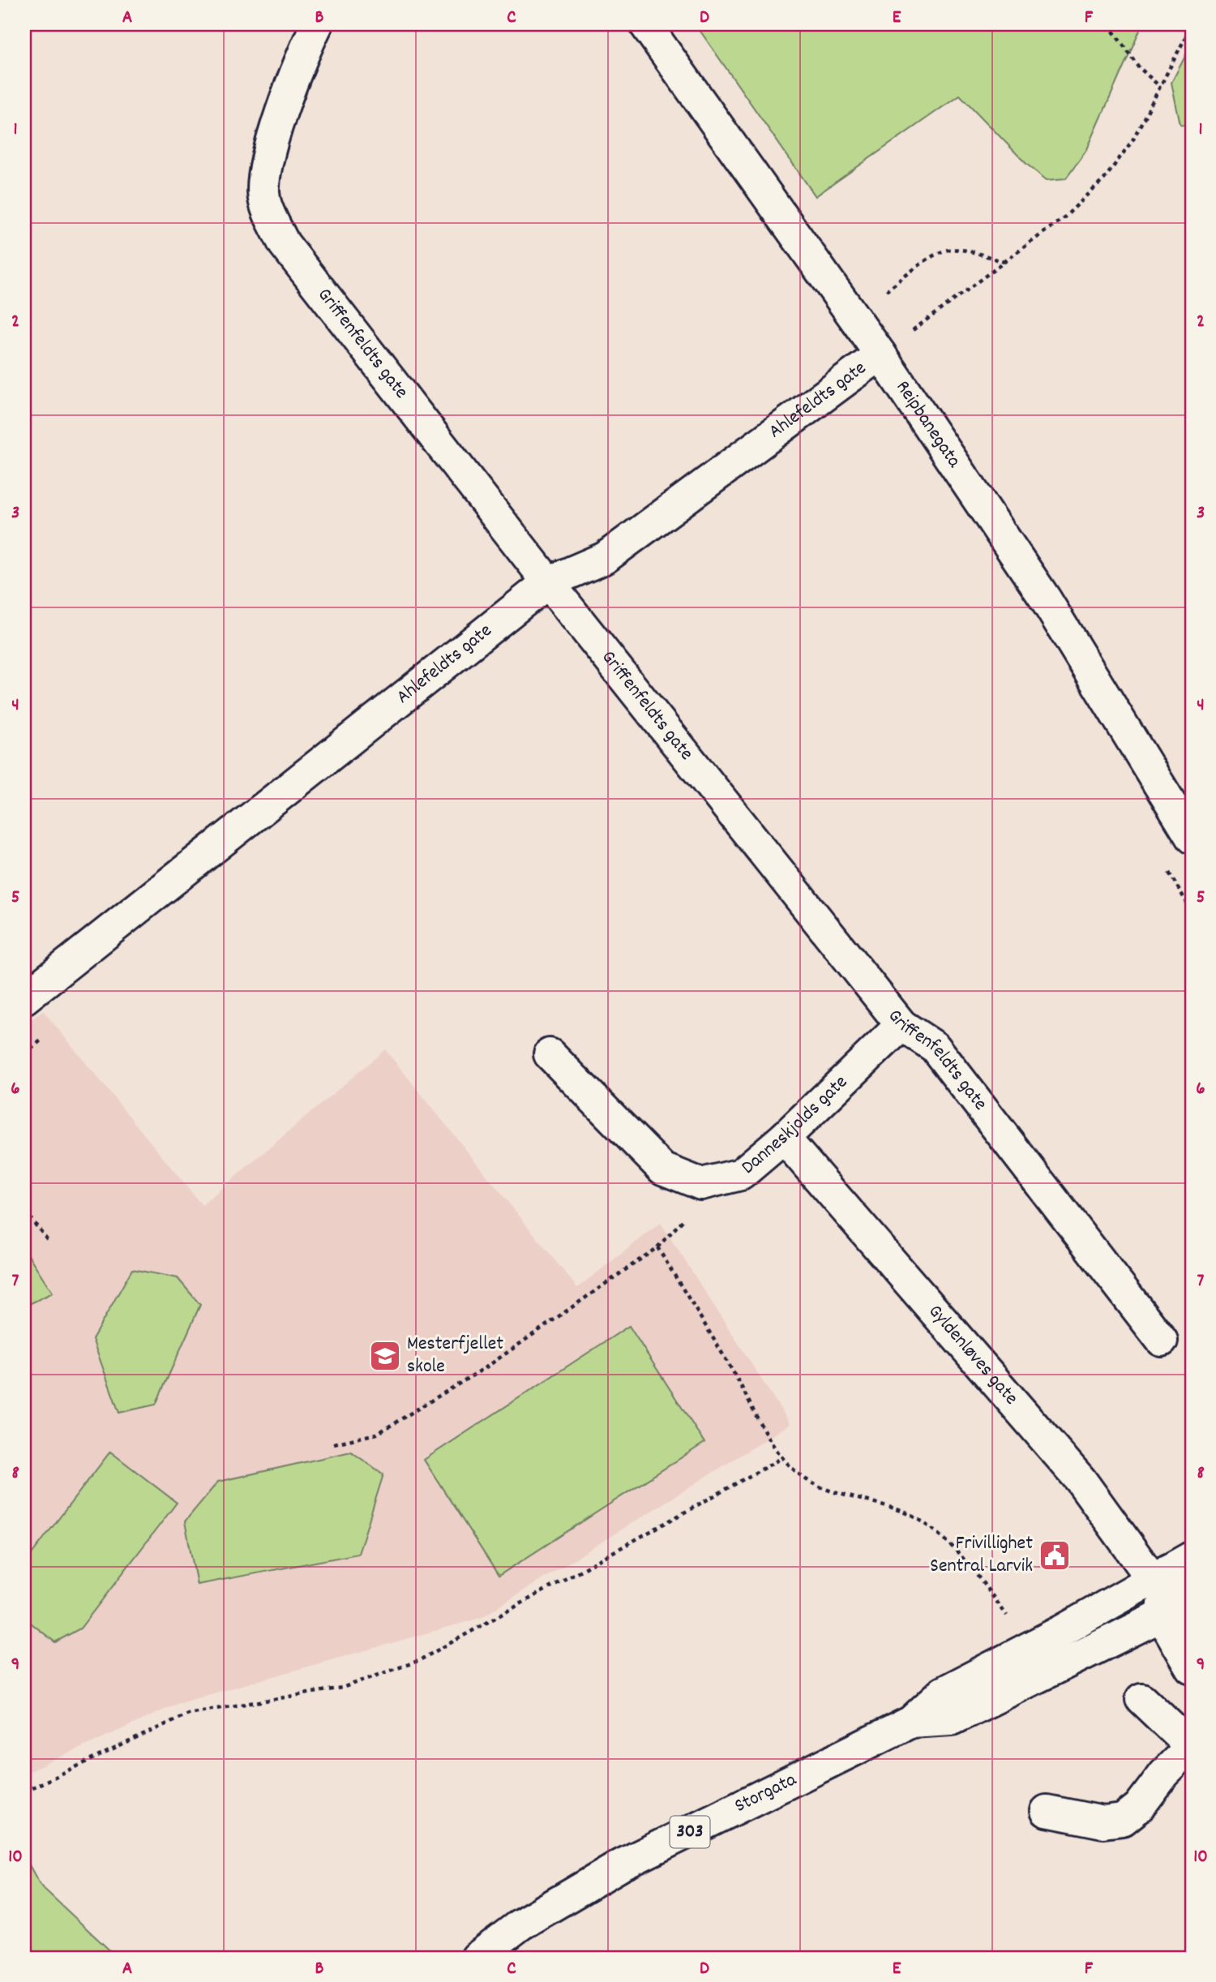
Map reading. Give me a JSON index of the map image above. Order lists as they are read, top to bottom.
{
  "streets": {
    "street": [
      "Griffenfeldts gate",
      "Ahlefeldts gate",
      "Reipbanegata",
      "Danneskjolds gate",
      "Gyldenløves gate",
      "Storgata",
      "303"
    ]
  },
  "crossings": [
    ["Griffenfeldts gate", "Ahlefeldts gate"],
    ["Griffenfeldts gate", "Danneskjolds gate"],
    ["Ahlefeldts gate", "Reipbanegata"],
    ["Danneskjolds gate", "Gyldenløves gate"],
    ["Gyldenløves gate", "Storgata"]
  ],
  "places": {
    "school or university": ["Mesterfjellet skole"],
    "public building": ["Frivillighet Sentral Larvik"]
  },
  "grid": {
    "columns": [
      "A",
      "B",
      "C",
      "D",
      "E",
      "F"
    ],
    "rows": [
      "1",
      "2",
      "3",
      "4",
      "5",
      "6",
      "7",
      "8",
      "9",
      "10"
    ]
  }
}
